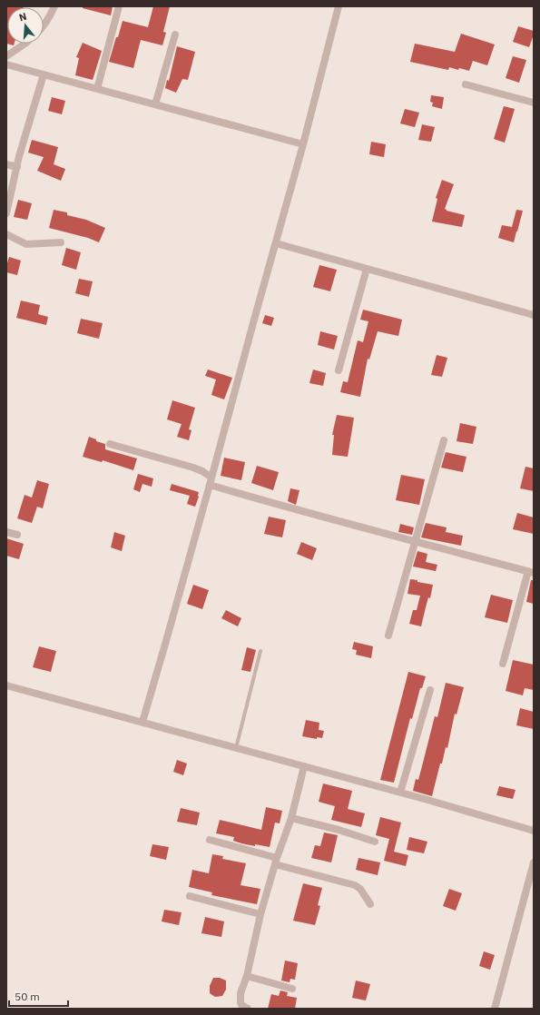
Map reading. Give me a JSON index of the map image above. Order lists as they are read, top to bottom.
{
  "scale_bar": "50 m",
  "north": "top"
}
